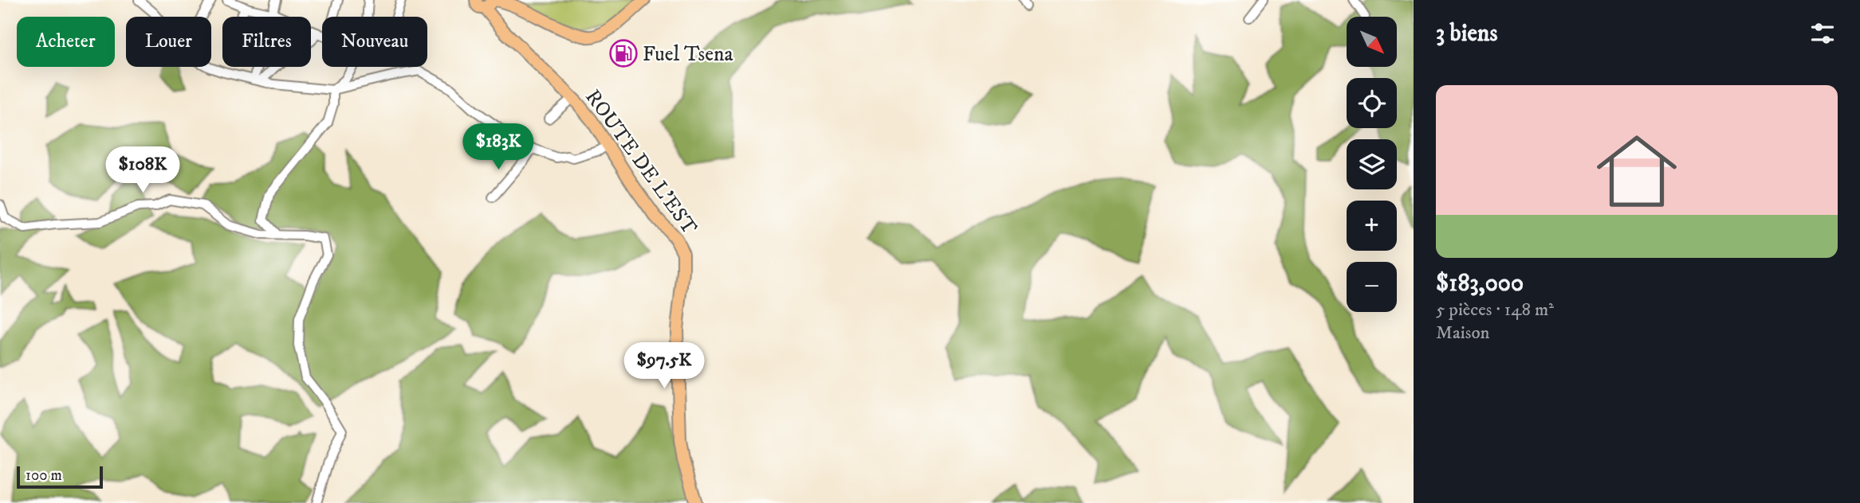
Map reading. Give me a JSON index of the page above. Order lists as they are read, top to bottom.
{
  "streets": {
    "main road": ["ROUTE DE L'EST"]
  },
  "places": {
    "fuel station": ["Fuel Tsena"]
  },
  "scale_bar": "100 m",
  "north": "bottom right",
  "page": {
    "heading": "3 biens",
    "map_buttons": ["+", "−"],
    "chip": [
      "Acheter",
      "Louer",
      "Filtres",
      "Nouveau"
    ],
    "list": [
      {
        "name": "$183,000",
        "note": "5 pièces · 148 m² · Maison"
      }
    ],
    "price": ["$183K", "$108K", "$97.5K"],
    "scale": "100 m"
  }
}
